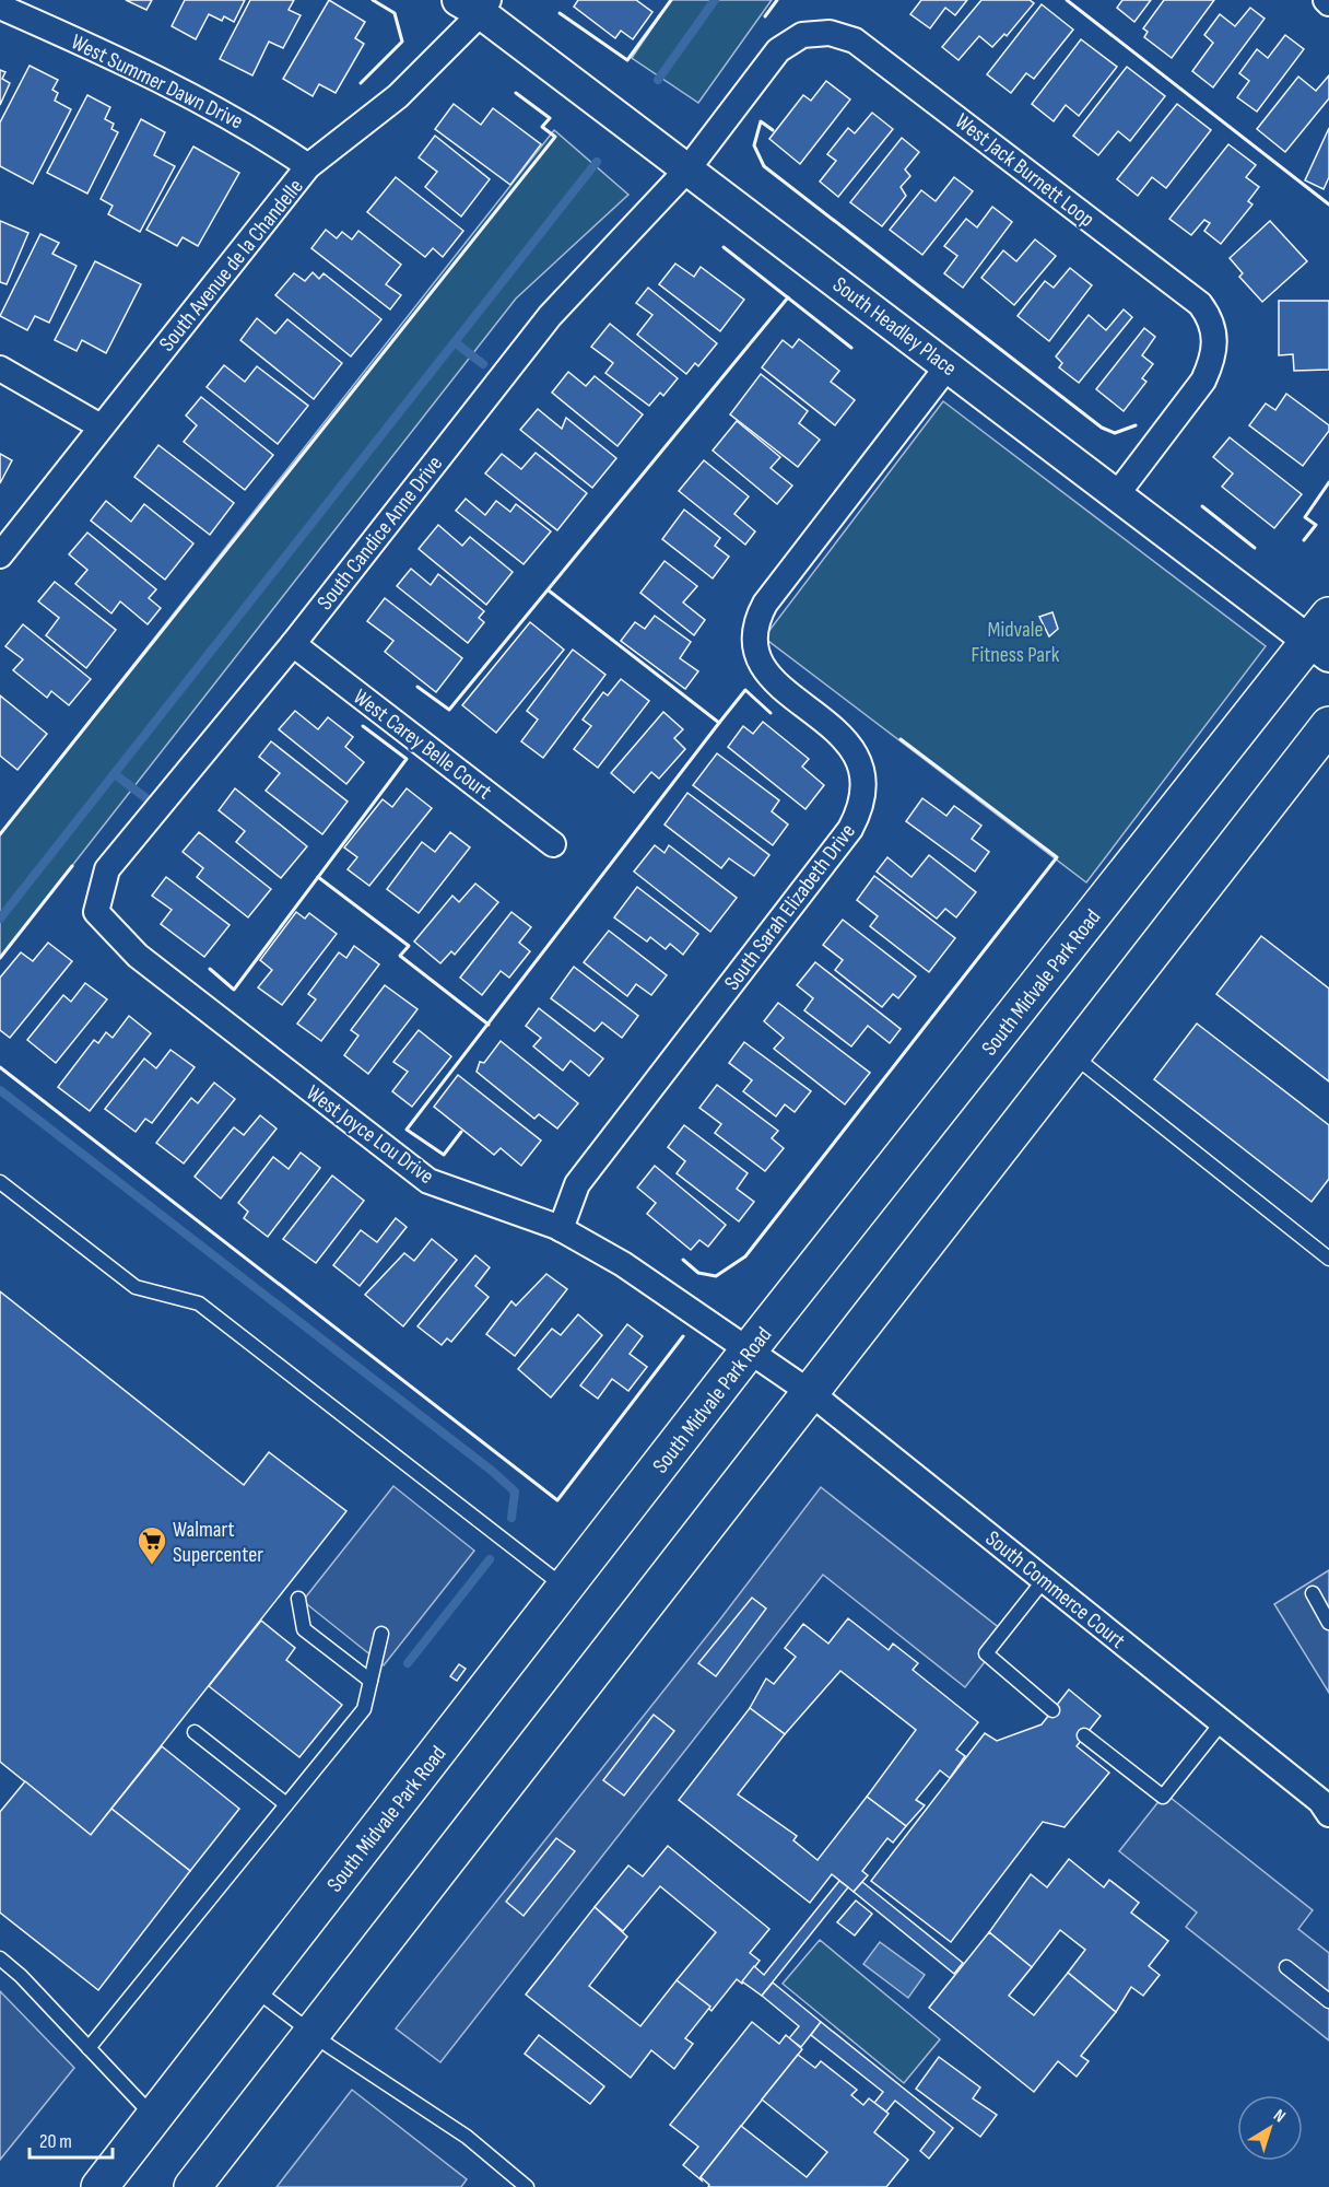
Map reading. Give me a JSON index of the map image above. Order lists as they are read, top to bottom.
{
  "streets": {
    "main road": ["South Midvale Park Road"],
    "street": [
      "West Summer Dawn Drive",
      "West Jack Burnett Loop",
      "South Avenue de la Chandelle",
      "South Headley Place",
      "South Candice Anne Drive",
      "West Carey Belle Court",
      "South Sarah Elizabeth Drive",
      "West Joyce Lou Drive",
      "South Commerce Court"
    ]
  },
  "crossings": [
    ["West Summer Dawn Drive", "South Avenue de la Chandelle"],
    ["West Jack Burnett Loop", "South Headley Place"],
    ["West Jack Burnett Loop", "South Candice Anne Drive"],
    ["South Avenue de la Chandelle", "South Headley Place"],
    ["South Headley Place", "South Candice Anne Drive"],
    ["South Headley Place", "South Sarah Elizabeth Drive"],
    ["South Headley Place", "South Midvale Park Road"],
    ["South Candice Anne Drive", "West Carey Belle Court"],
    ["South Candice Anne Drive", "West Joyce Lou Drive"],
    ["South Sarah Elizabeth Drive", "West Joyce Lou Drive"],
    ["South Midvale Park Road", "West Joyce Lou Drive"],
    ["South Midvale Park Road", "South Commerce Court"],
    ["West Joyce Lou Drive", "South Commerce Court"]
  ],
  "parks": ["Midvale Fitness Park"],
  "places": {
    "supermarket": ["Walmart Supercenter"]
  },
  "scale_bar": "20 m",
  "north": "top right"
}
